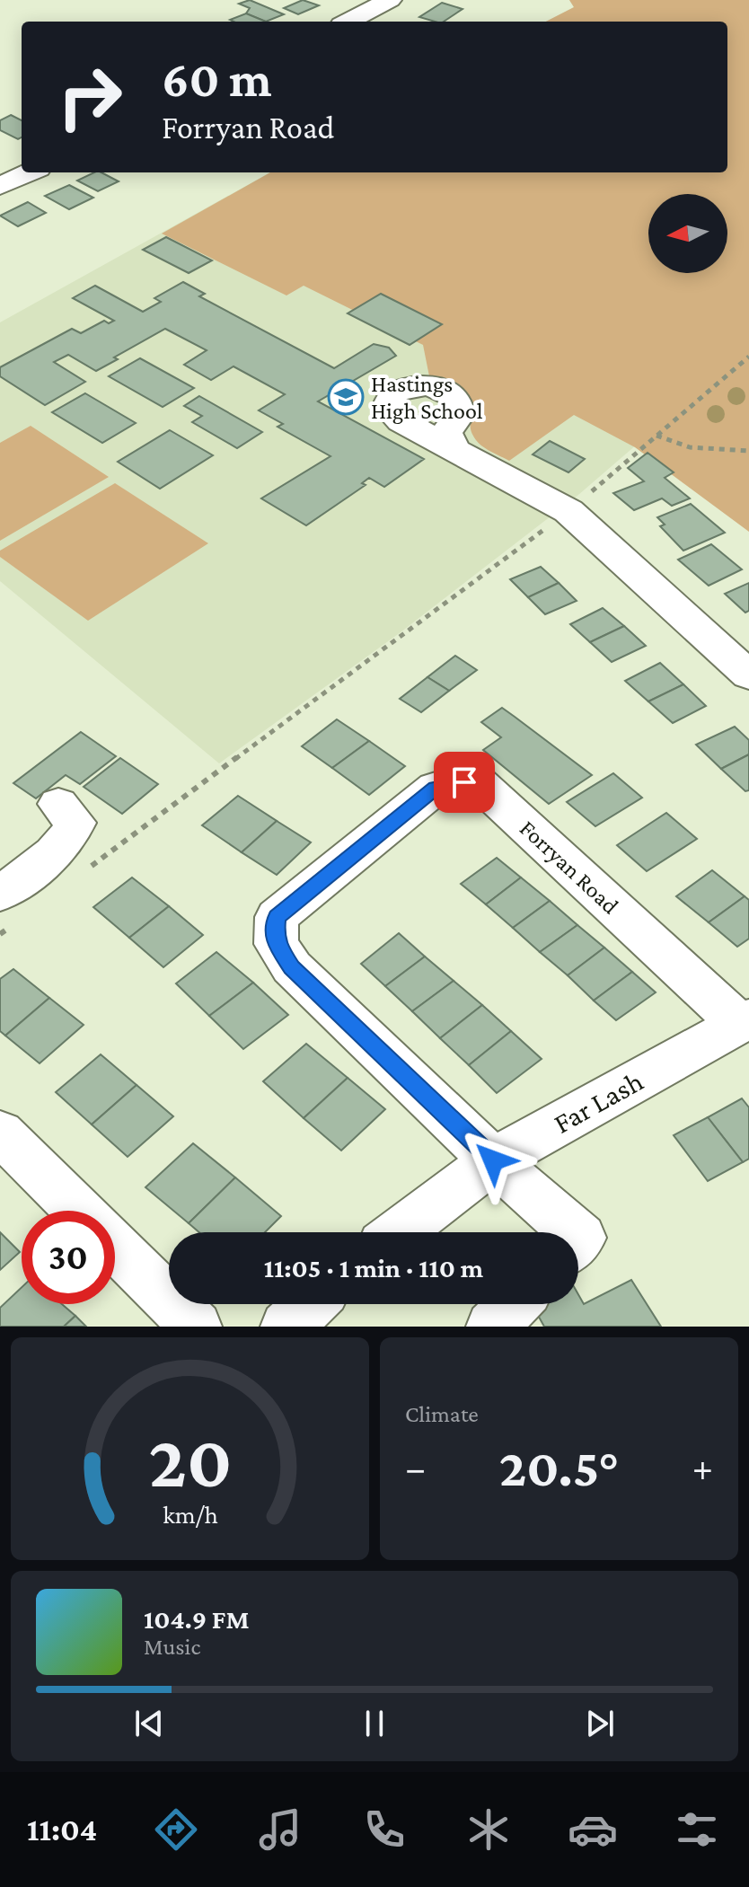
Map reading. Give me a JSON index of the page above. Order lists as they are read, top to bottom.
{
  "streets": {
    "street": ["Forryan Road", "Far Lash"]
  },
  "crossings": [
    ["Forryan Road", "Far Lash"]
  ],
  "places": {
    "school or university": ["Hastings High School"]
  },
  "north": "left",
  "page": {
    "turn": ["60 m", "Forryan Road"],
    "limit": "30",
    "trip": "11:05 · 1 min · 110 m",
    "tile": "Climate",
    "heat": ["−", "20.5°", "+"],
    "song": ["104.9 FM", "Music"],
    "tabs": "11:04",
    "gauge": ["20", "km/h"]
  }
}
